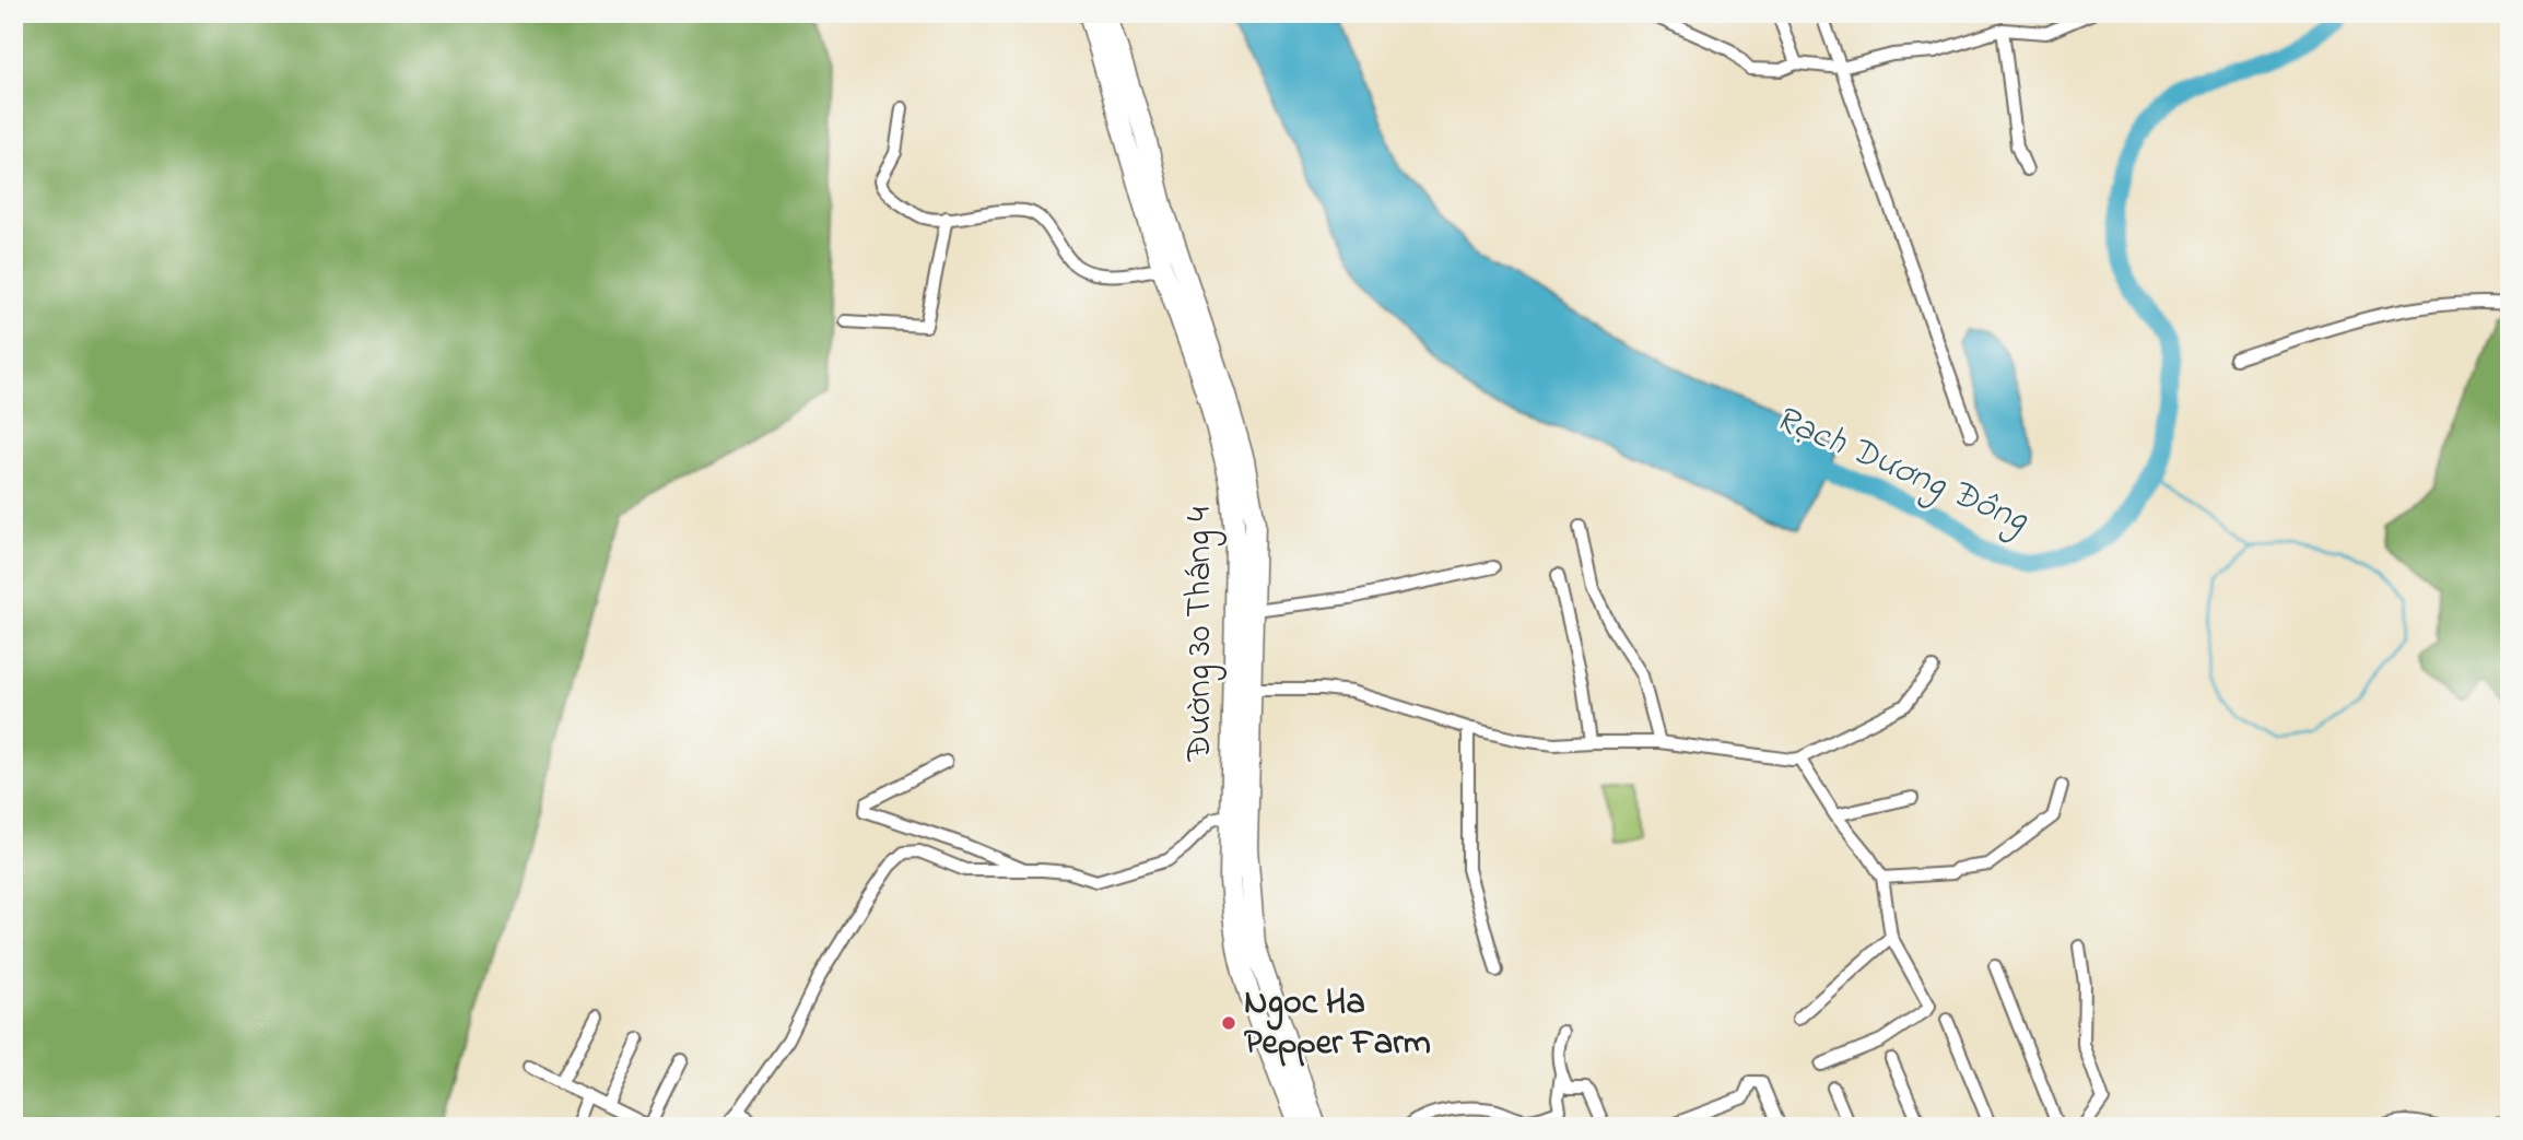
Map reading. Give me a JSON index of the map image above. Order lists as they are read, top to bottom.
{
  "streets": {
    "main road": ["Đường 30 Tháng 4"]
  },
  "water": ["Rạch Dương Đông"],
  "places": ["Ngoc Ha Pepper Farm"]
}
